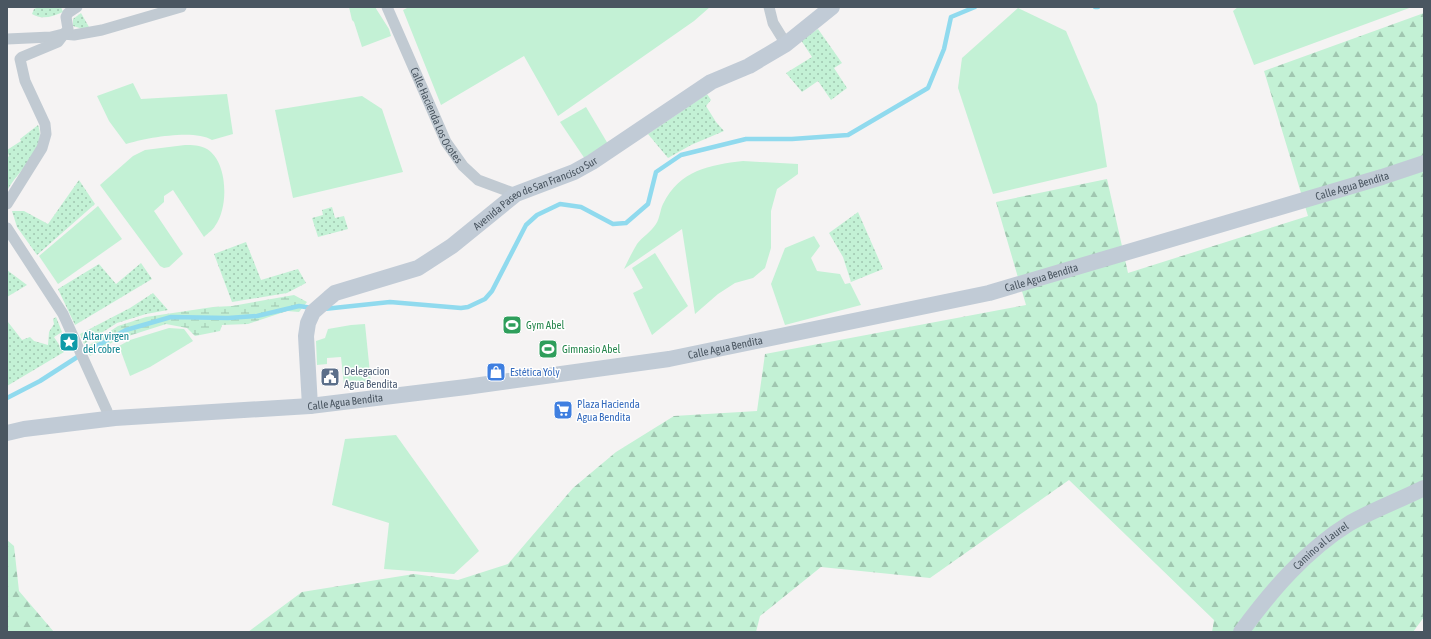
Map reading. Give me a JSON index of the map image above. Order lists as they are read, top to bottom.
{
  "streets": {
    "main road": ["Calle Agua Bendita", "Avenida Paseo de San Francisco Sur", "Camino al Laurel"],
    "street": ["Calle Hacienda Los Ocotes"]
  },
  "crossings": [
    ["Calle Hacienda Los Ocotes", "Avenida Paseo de San Francisco Sur"],
    ["Calle Agua Bendita", "Avenida Paseo de San Francisco Sur"]
  ],
  "places": {
    "sports": ["Gym Abel", "Gimnasio Abel"],
    "place": ["Altar virgen del cobre"],
    "shop": ["Estética Yoly"],
    "public building": ["Delegacion Agua Bendita"],
    "supermarket": ["Plaza Hacienda Agua Bendita"]
  }
}
